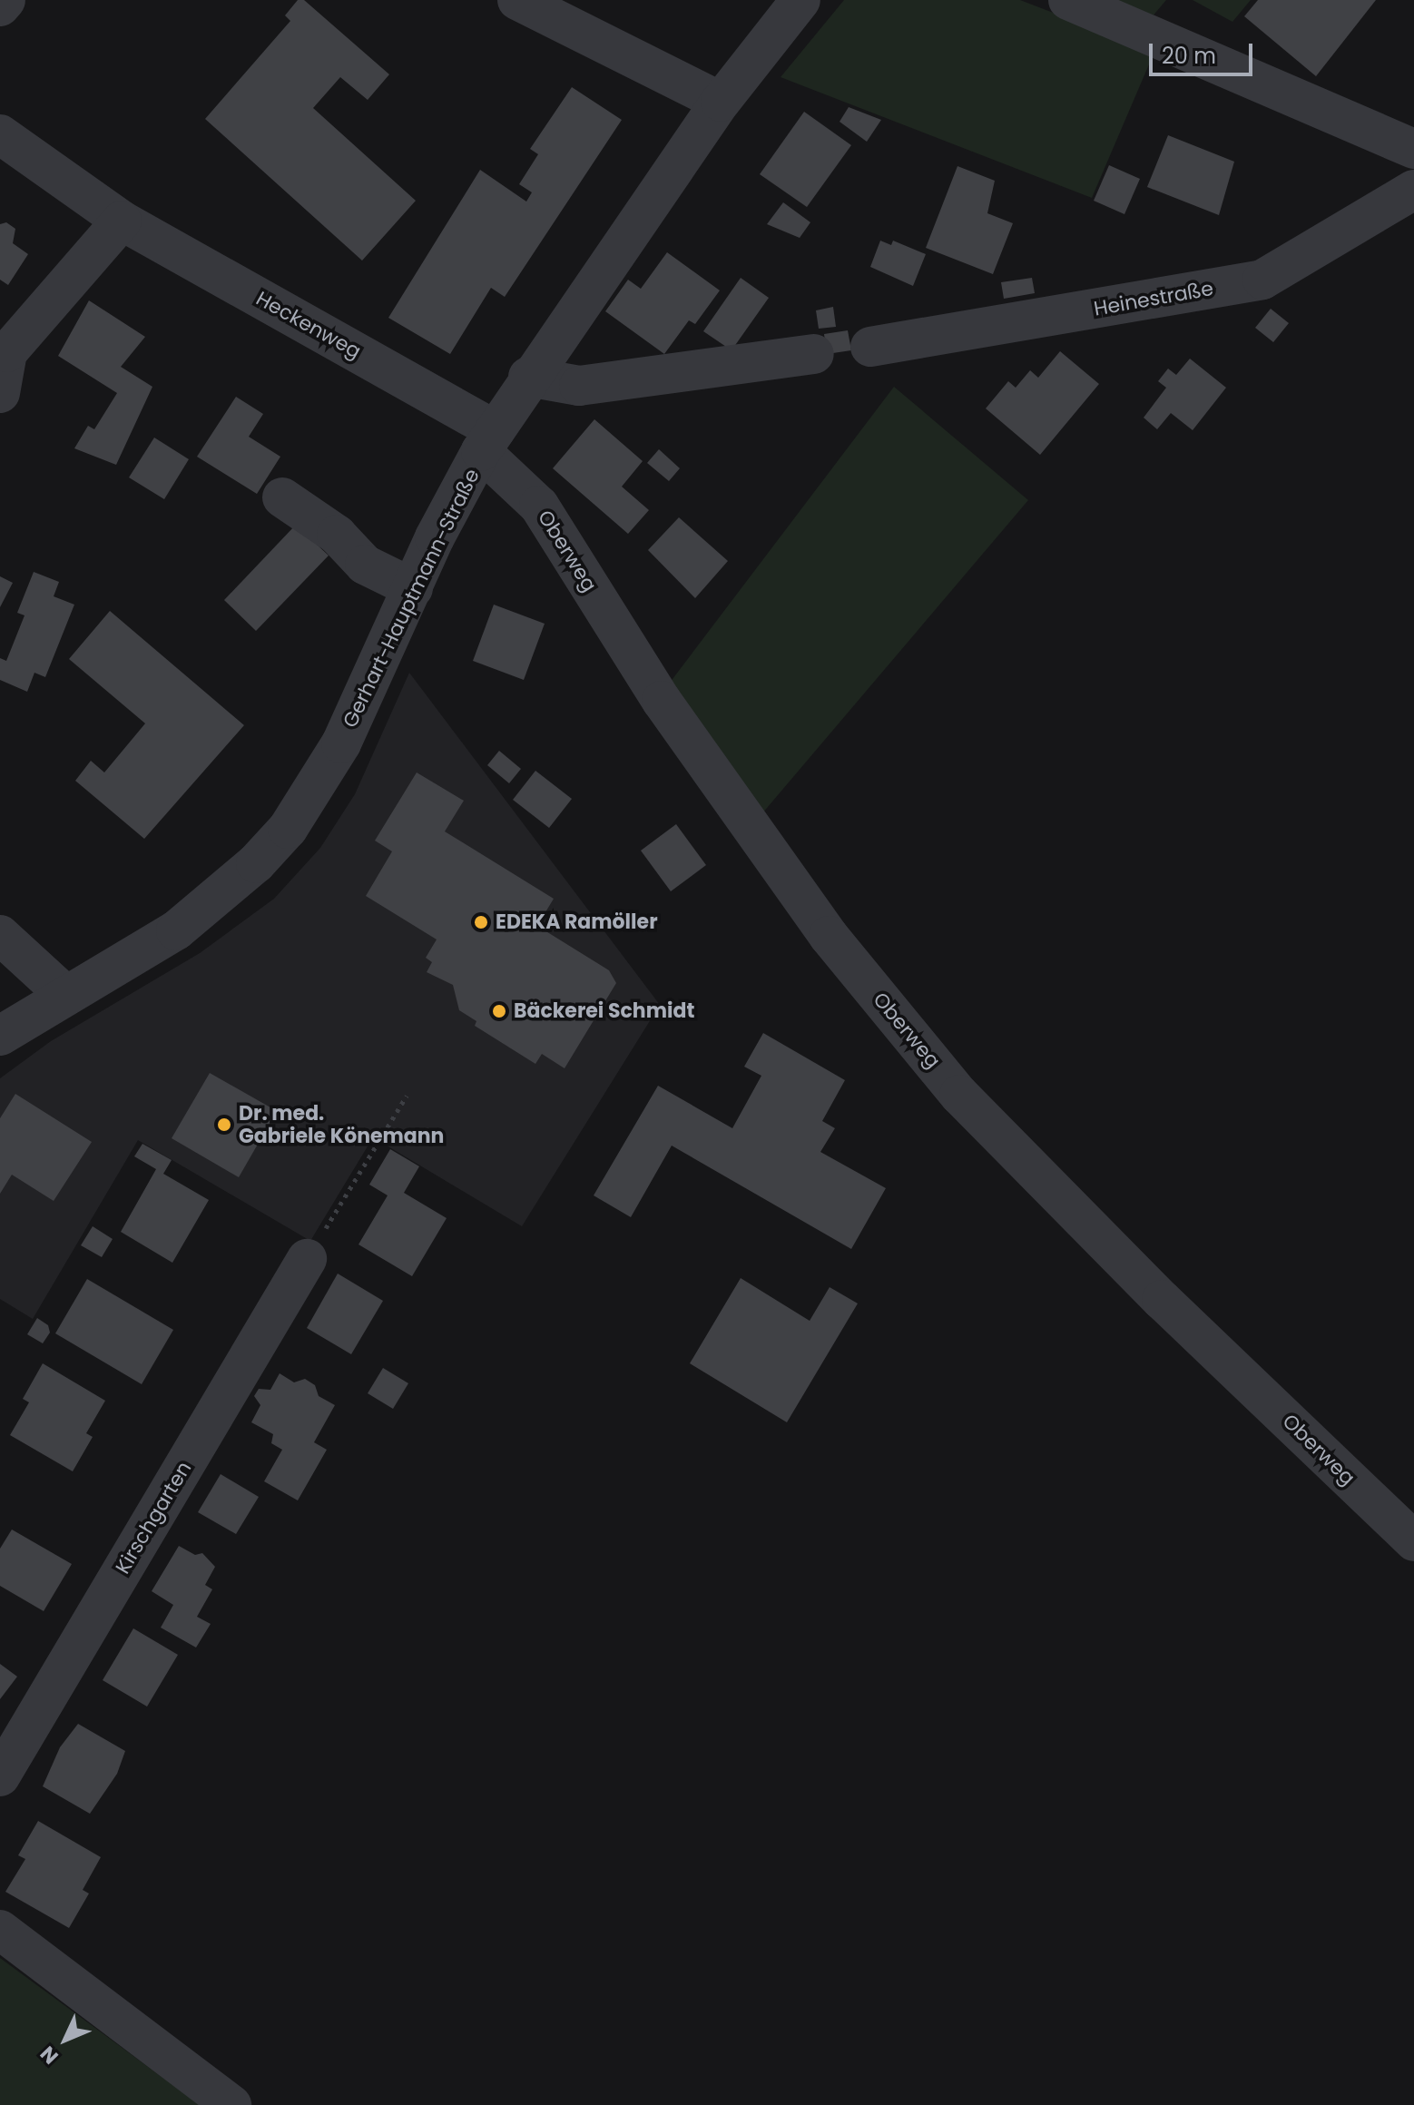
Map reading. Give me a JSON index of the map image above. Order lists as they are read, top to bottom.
{
  "streets": {
    "street": [
      "Heinestraße",
      "Heckenweg",
      "Oberweg",
      "Gerhart-Hauptmann-Straße",
      "Kirschgarten"
    ]
  },
  "crossings": [
    ["Heckenweg", "Oberweg"],
    ["Heckenweg", "Gerhart-Hauptmann-Straße"],
    ["Oberweg", "Gerhart-Hauptmann-Straße"]
  ],
  "places": ["EDEKA Ramöller", "Bäckerei Schmidt", "Dr. med. Gabriele Könemann"],
  "scale_bar": "20 m",
  "north": "bottom left"
}
